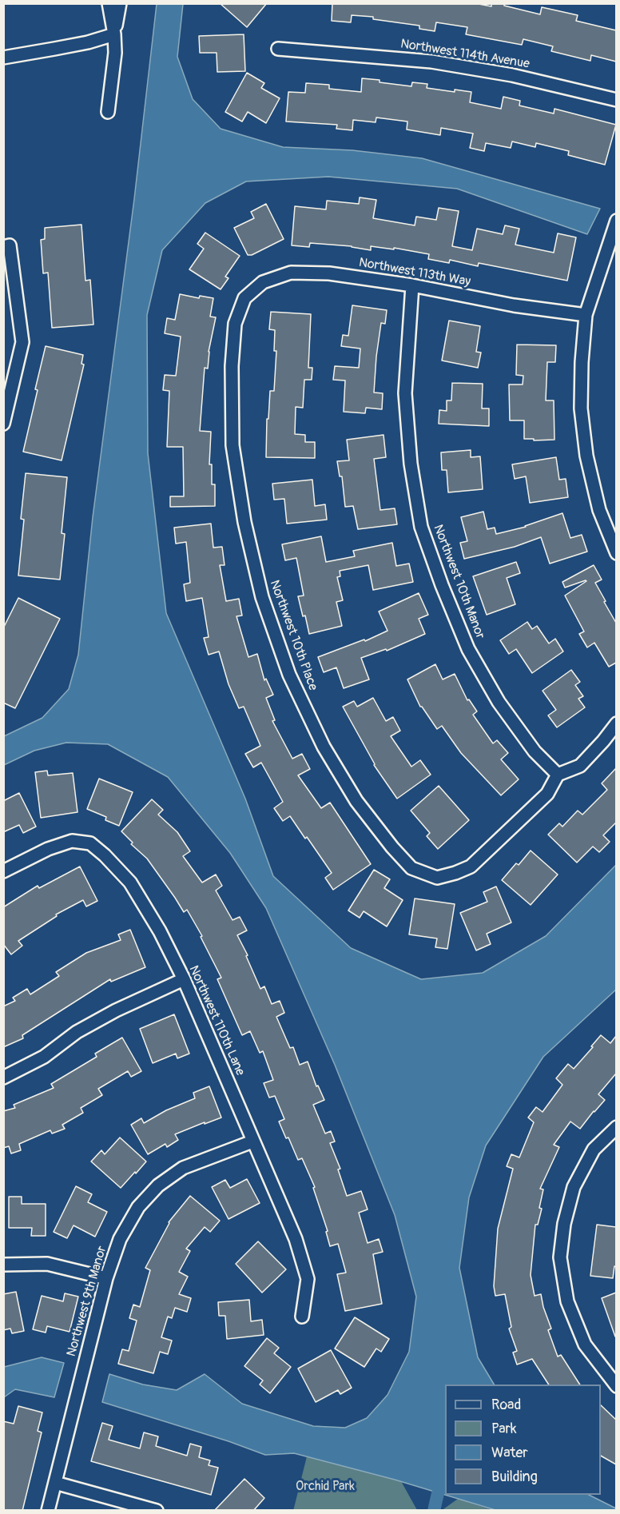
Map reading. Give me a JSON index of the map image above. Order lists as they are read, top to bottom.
{
  "streets": {
    "street": [
      "Northwest 114th Avenue",
      "Northwest 113th Way",
      "Northwest 10th Manor",
      "Northwest 10th Place",
      "Northwest 110th Lane",
      "Northwest 9th Manor"
    ]
  },
  "crossings": [
    ["Northwest 113th Way", "Northwest 10th Manor"],
    ["Northwest 113th Way", "Northwest 10th Place"],
    ["Northwest 10th Manor", "Northwest 10th Place"],
    ["Northwest 110th Lane", "Northwest 9th Manor"]
  ],
  "parks": ["Orchid Park"],
  "legend": [
    "Road",
    "Park",
    "Water",
    "Building"
  ]
}
